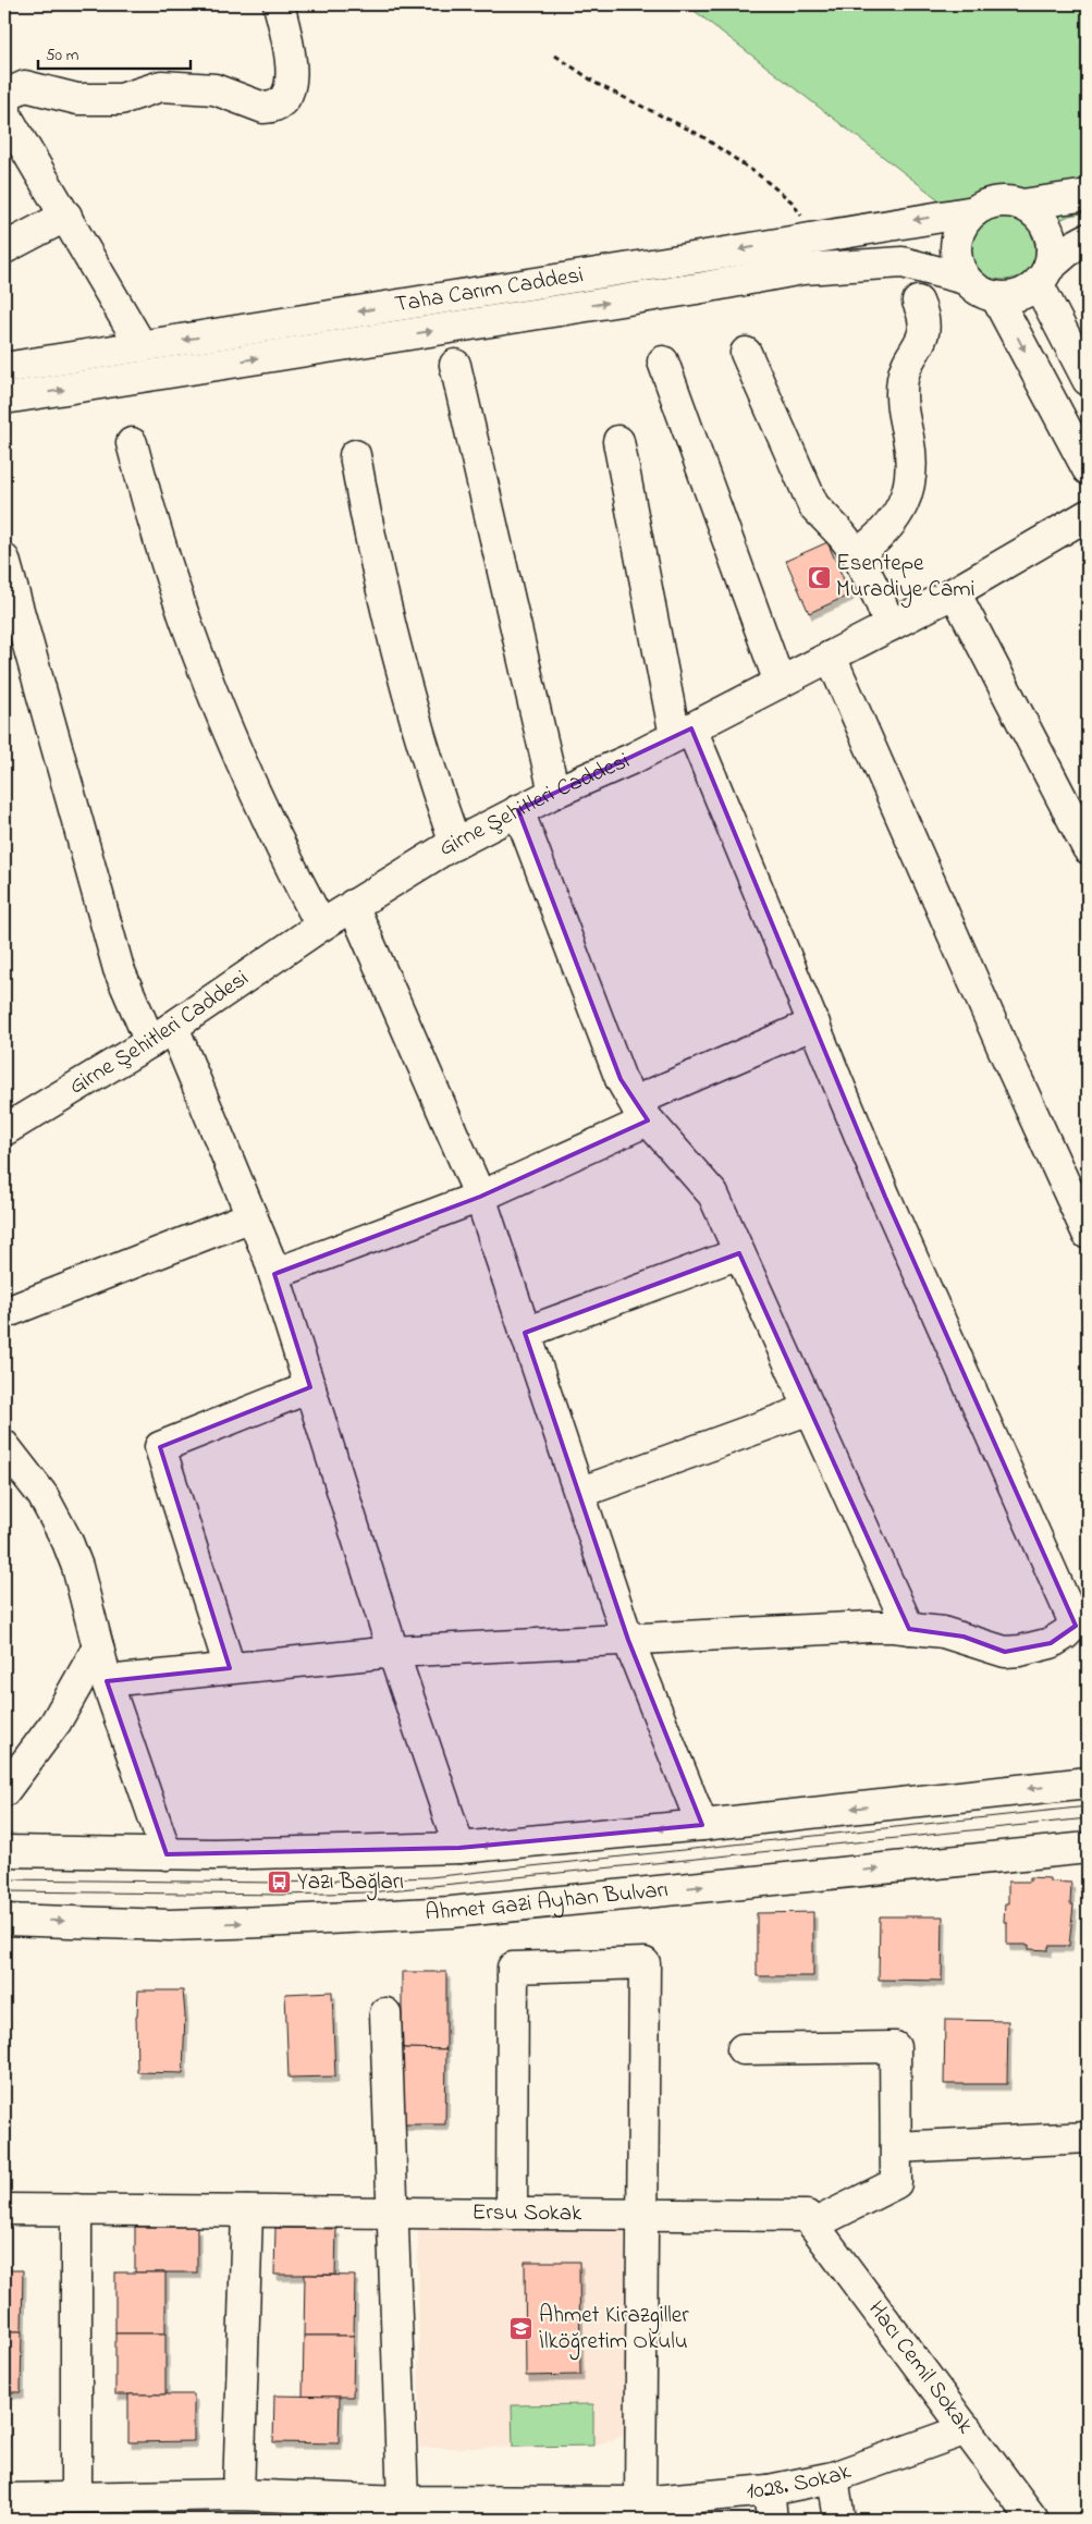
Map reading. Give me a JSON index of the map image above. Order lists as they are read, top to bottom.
{
  "streets": {
    "street": [
      "Taha Carım Caddesi",
      "Girne Şehitleri Caddesi",
      "Ahmet Gazi Ayhan Bulvarı",
      "Ersu Sokak",
      "Hacı Cemil Sokak",
      "1028. Sokak"
    ]
  },
  "crossings": [
    ["Ersu Sokak", "Hacı Cemil Sokak"],
    ["Hacı Cemil Sokak", "1028. Sokak"]
  ],
  "places": {
    "mosque": ["Esentepe Muradiye Cami"],
    "bus stop": ["Yazı Bağları"],
    "school or university": ["Ahmet Kirazgiller İlköğretim Okulu"]
  },
  "scale_bar": "50 m"
}
